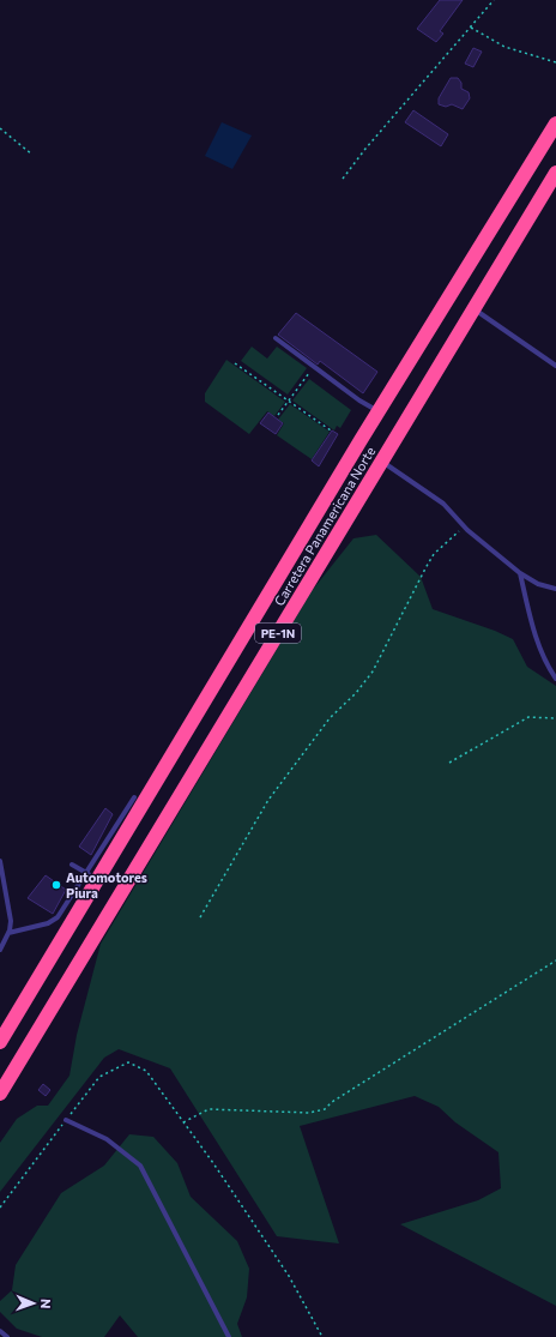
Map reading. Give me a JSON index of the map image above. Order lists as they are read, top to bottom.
{
  "streets": {
    "highway": ["Carretera Panamericana Norte", "PE-1N"]
  },
  "places": ["Automotores Piura"],
  "north": "right"
}
